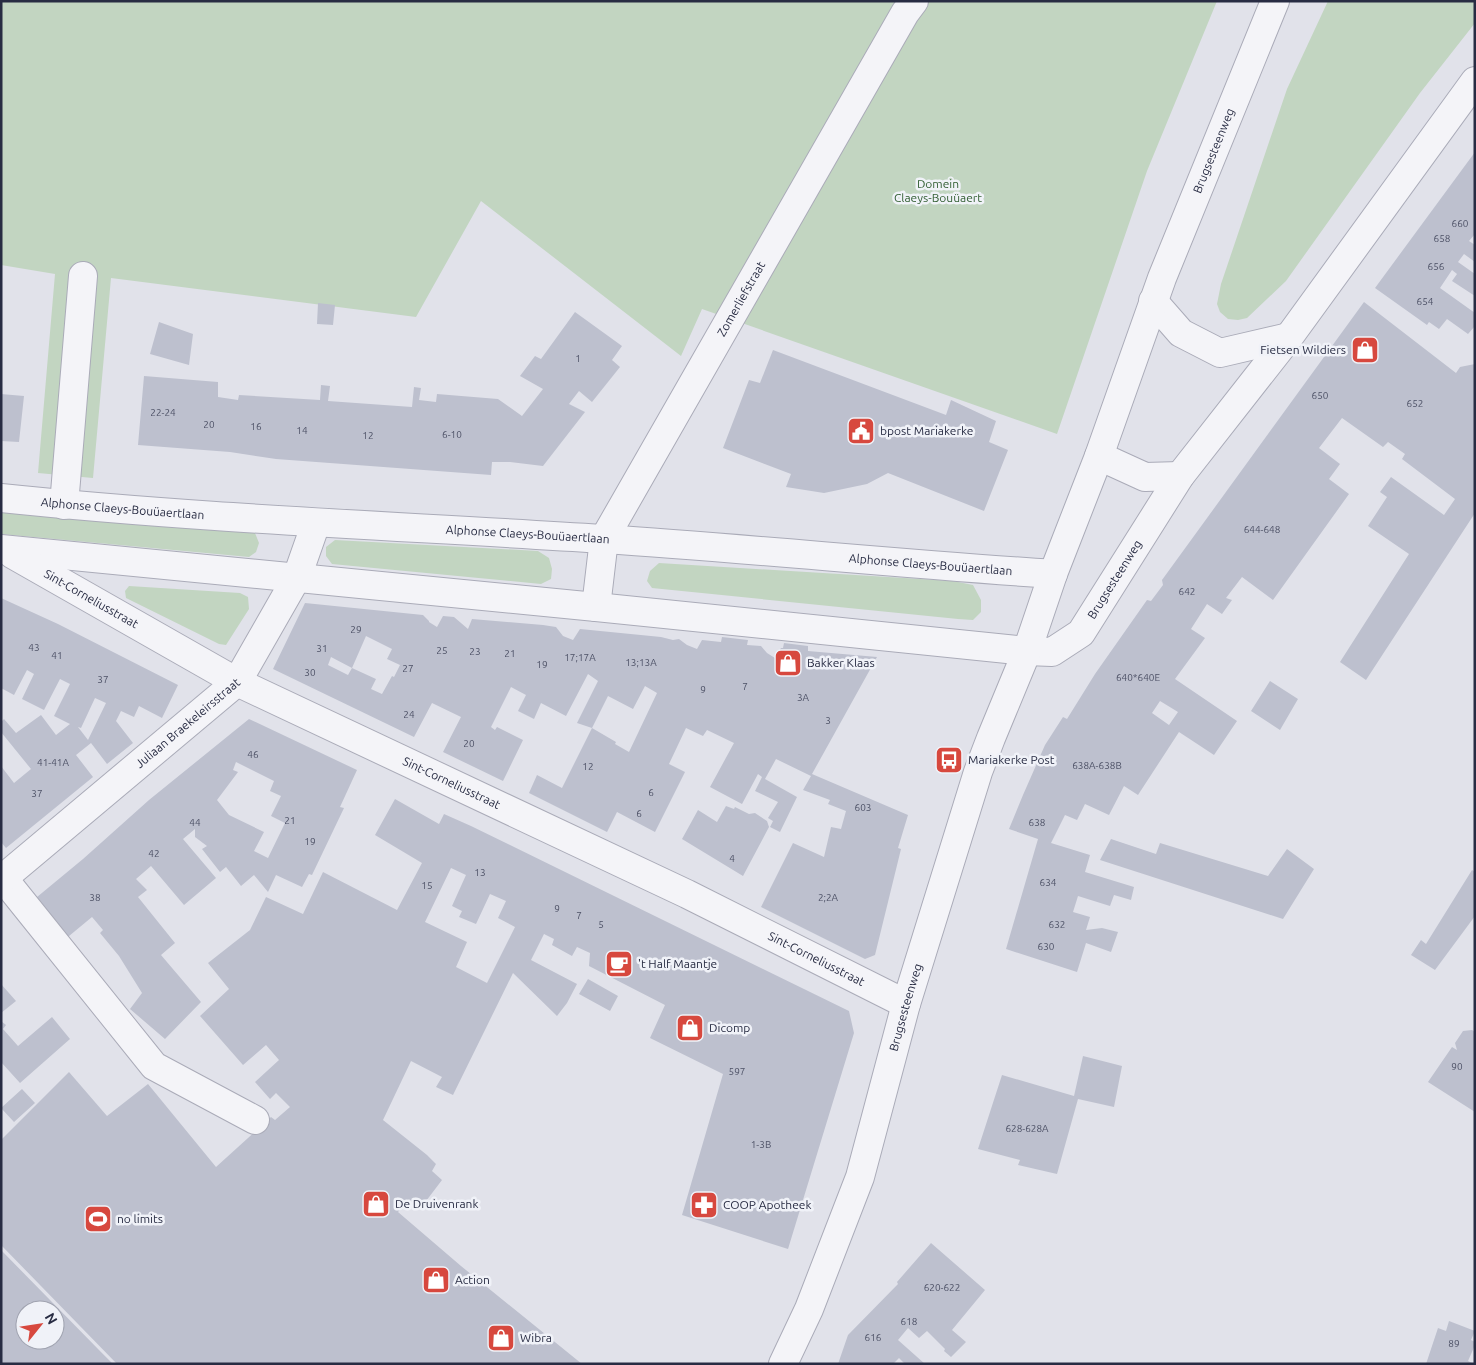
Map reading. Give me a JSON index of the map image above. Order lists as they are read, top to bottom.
{
  "streets": {
    "street": [
      "Brugsesteenweg",
      "Zomerliefstraat",
      "Alphonse Claeys-Bouüaertlaan",
      "Sint-Corneliusstraat",
      "Juliaan Braekeleirsstraat"
    ]
  },
  "crossings": [
    ["Brugsesteenweg", "Alphonse Claeys-Bouüaertlaan"],
    ["Brugsesteenweg", "Sint-Corneliusstraat"],
    ["Zomerliefstraat", "Alphonse Claeys-Bouüaertlaan"],
    ["Alphonse Claeys-Bouüaertlaan", "Juliaan Braekeleirsstraat"],
    ["Sint-Corneliusstraat", "Juliaan Braekeleirsstraat"]
  ],
  "parks": ["Domein Claeys-Bouüaert"],
  "places": {
    "shop": [
      "Fietsen Wildiers",
      "Bakker Klaas",
      "Dicomp",
      "De Druivenrank",
      "Action",
      "Wibra"
    ],
    "public building": ["bpost Mariakerke"],
    "bus stop": ["Mariakerke Post"],
    "cafe": ["'t Half Maantje"],
    "pharmacy": ["COOP Apotheek"],
    "sports": ["no limits"]
  },
  "house_numbers": [
    "660",
    "658",
    "656",
    "654",
    "1",
    "650",
    "652",
    "22-24",
    "20",
    "16",
    "14",
    "6-10",
    "12",
    "644-648",
    "642",
    "29",
    "43",
    "31",
    "25",
    "23",
    "21",
    "41",
    "17;17A",
    "13;13A",
    "19",
    "27",
    "30",
    "640*640E",
    "37",
    "7",
    "9",
    "3A",
    "24",
    "3",
    "20",
    "46",
    "41-41A",
    "638A-638B",
    "12",
    "6",
    "37",
    "603",
    "6",
    "21",
    "44",
    "638",
    "19",
    "42",
    "4",
    "13",
    "634",
    "15",
    "38",
    "2;2A",
    "9",
    "7",
    "5",
    "632",
    "630",
    "90",
    "597",
    "628-628A",
    "1-3B",
    "620-622",
    "618",
    "616",
    "89"
  ],
  "north": "top right"
}
